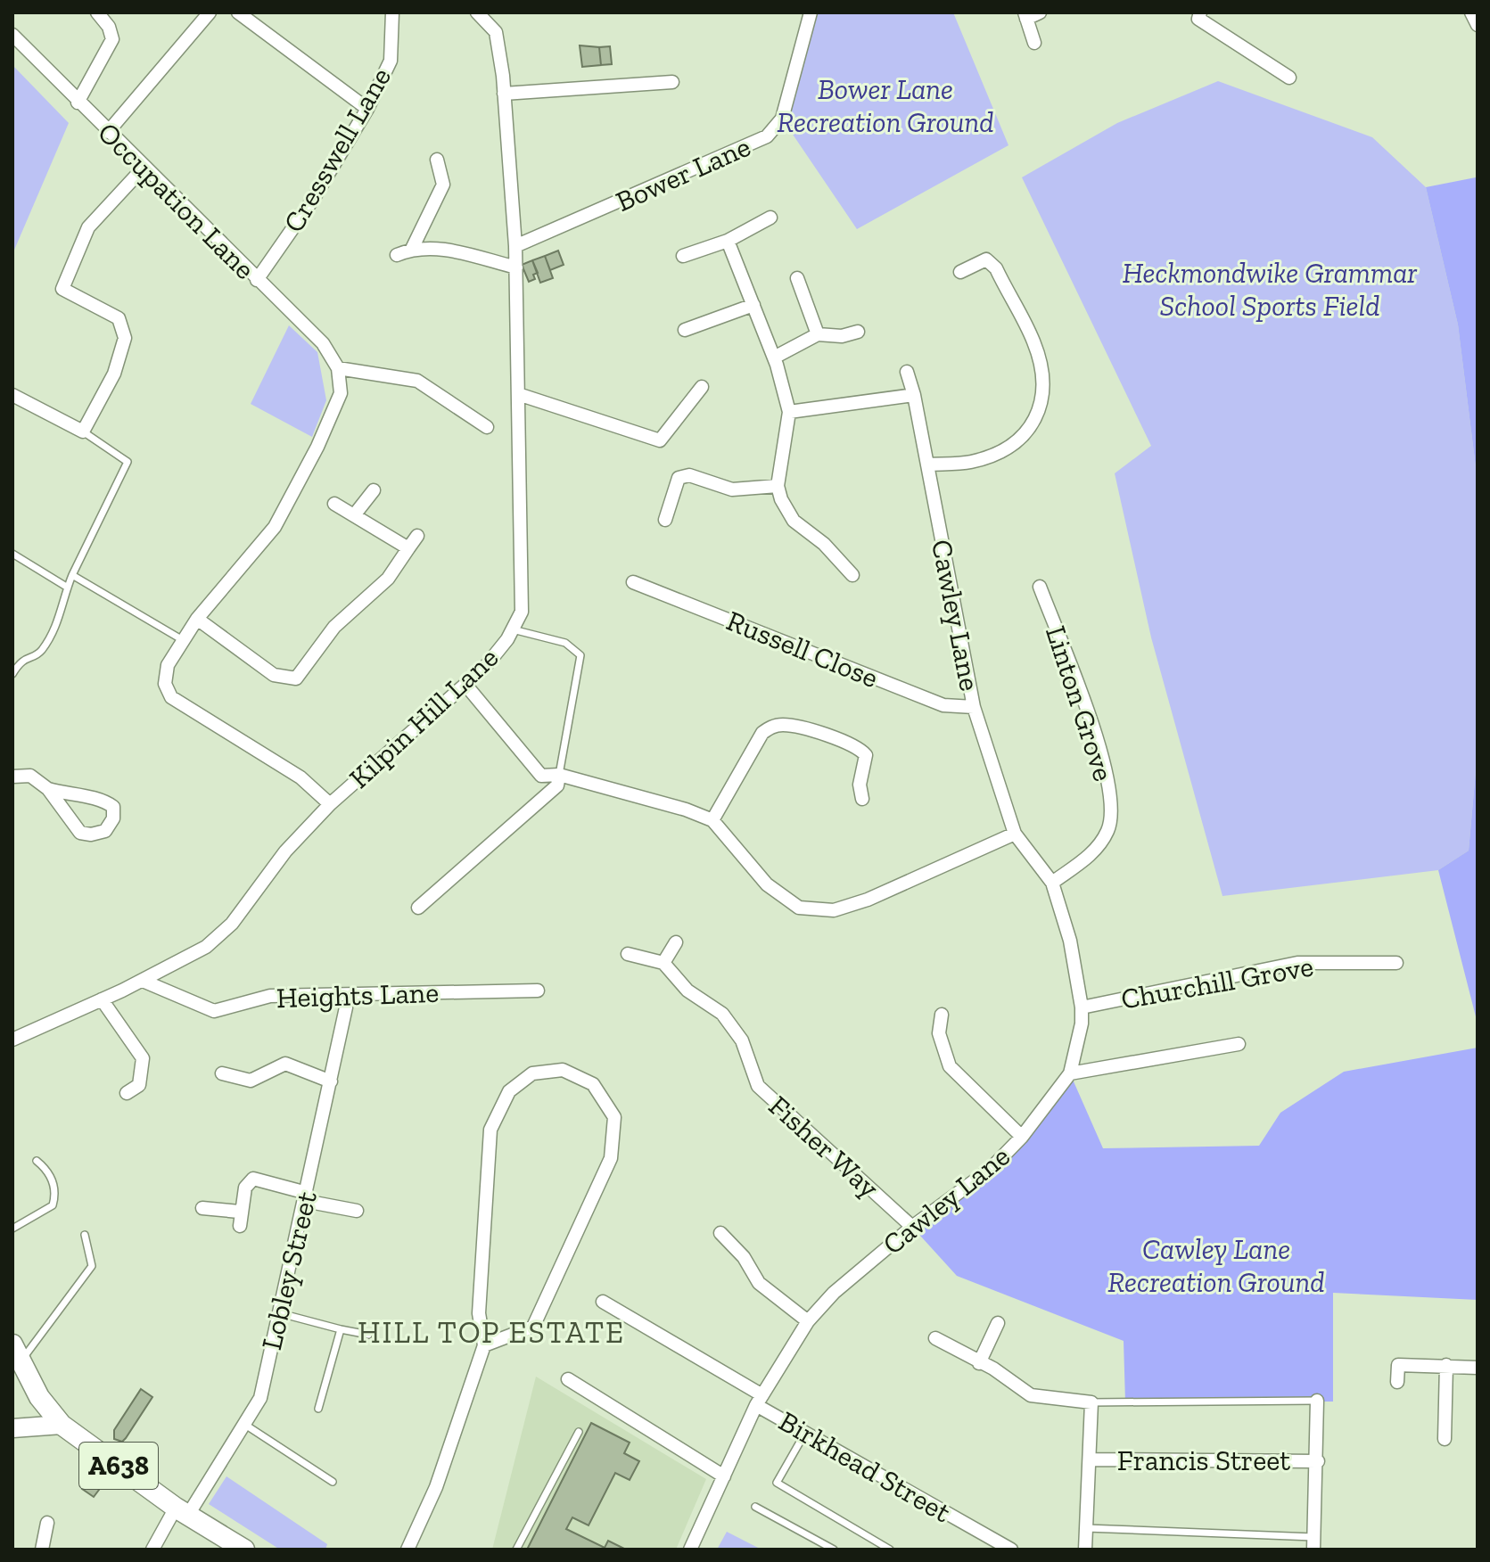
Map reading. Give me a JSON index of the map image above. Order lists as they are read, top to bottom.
{
  "streets": {
    "main road": ["A638"],
    "street": [
      "Cresswell Lane",
      "Bower Lane",
      "Occupation Lane",
      "Cawley Lane",
      "Russell Close",
      "Linton Grove",
      "Kilpin Hill Lane",
      "Churchill Grove",
      "Heights Lane",
      "Fisher Way",
      "Lobley Street",
      "Francis Street",
      "Birkhead Street"
    ]
  },
  "crossings": [
    ["Cresswell Lane", "Occupation Lane"],
    ["Bower Lane", "Kilpin Hill Lane"],
    ["Cawley Lane", "Russell Close"],
    ["Cawley Lane", "Linton Grove"],
    ["Cawley Lane", "Churchill Grove"],
    ["Cawley Lane", "Fisher Way"],
    ["Cawley Lane", "Birkhead Street"],
    ["Kilpin Hill Lane", "Heights Lane"],
    ["Lobley Street", "A638"]
  ],
  "districts": ["HILL TOP ESTATE"],
  "parks": ["Bower Lane Recreation Ground", "Heckmondwike Grammar School Sports Field", "Cawley Lane Recreation Ground"]
}
